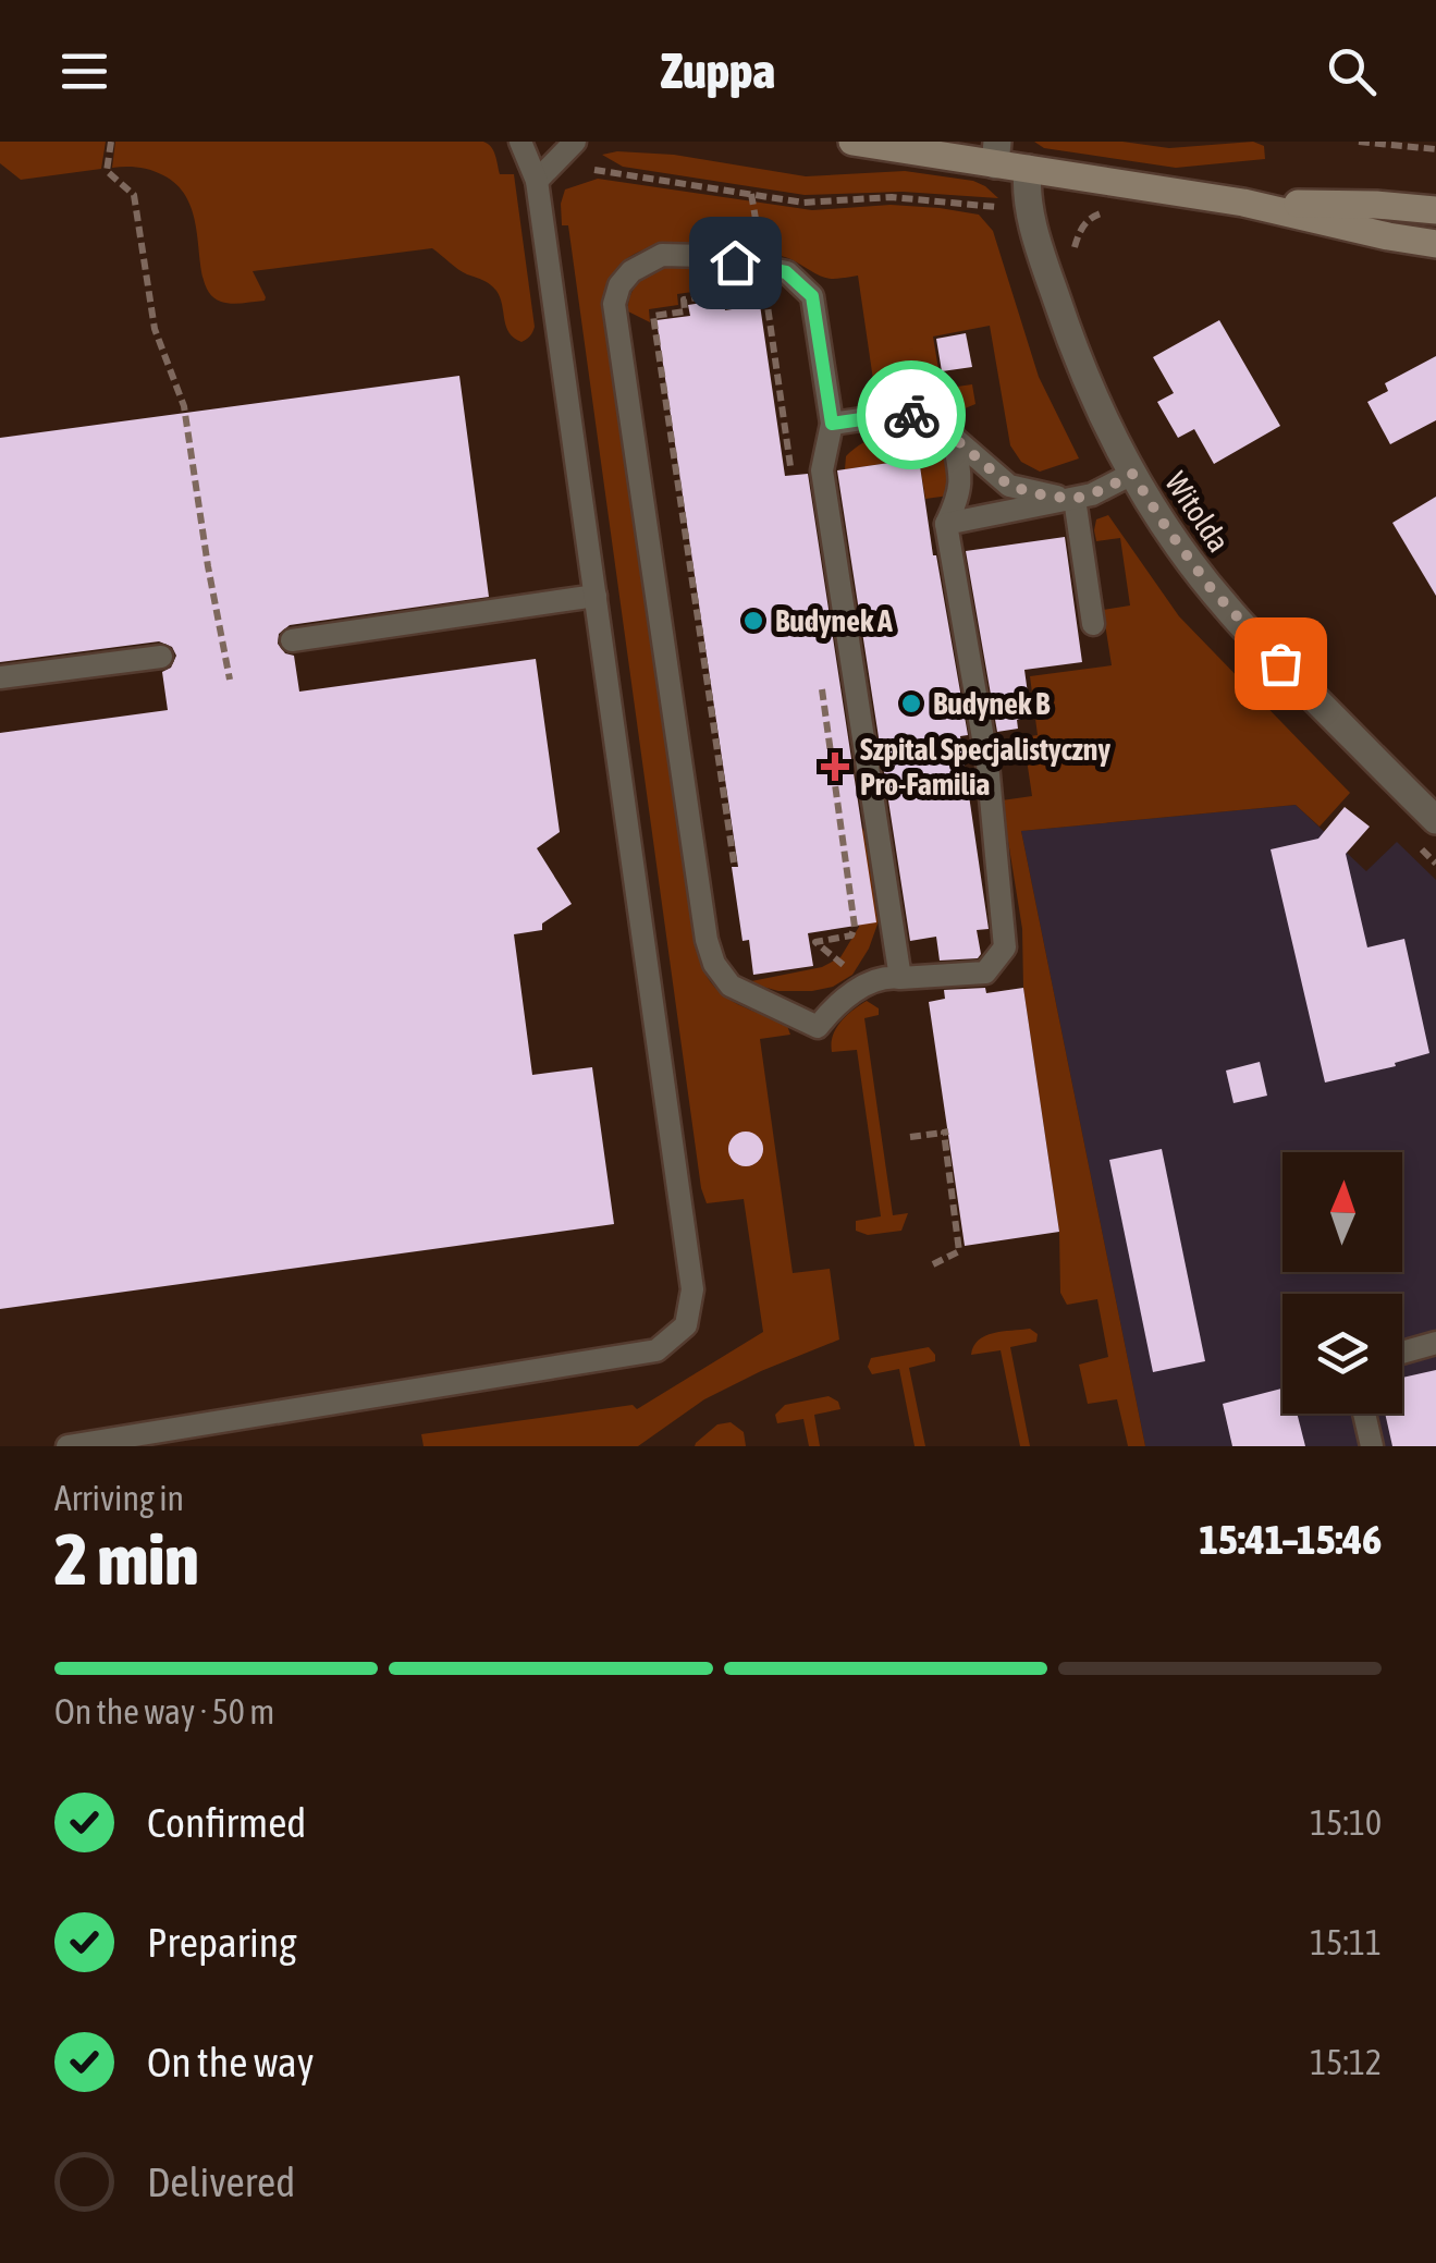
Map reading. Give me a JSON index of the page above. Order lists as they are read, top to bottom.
{
  "streets": {
    "street": ["Witolda"]
  },
  "places": {
    "other": ["Budynek A", "Budynek B"],
    "health": ["Szpital Specjalistyczny Pro-Familia"]
  },
  "north": "top",
  "page": {
    "header": "Zuppa",
    "heading": ["2 min", "Arriving in", "15:41–15:46"],
    "bar": "On the way · 50 m",
    "list": [
      ["Confirmed", "15:10"],
      ["Preparing", "15:11"],
      ["On the way", "15:12"],
      "Delivered"
    ]
  }
}
